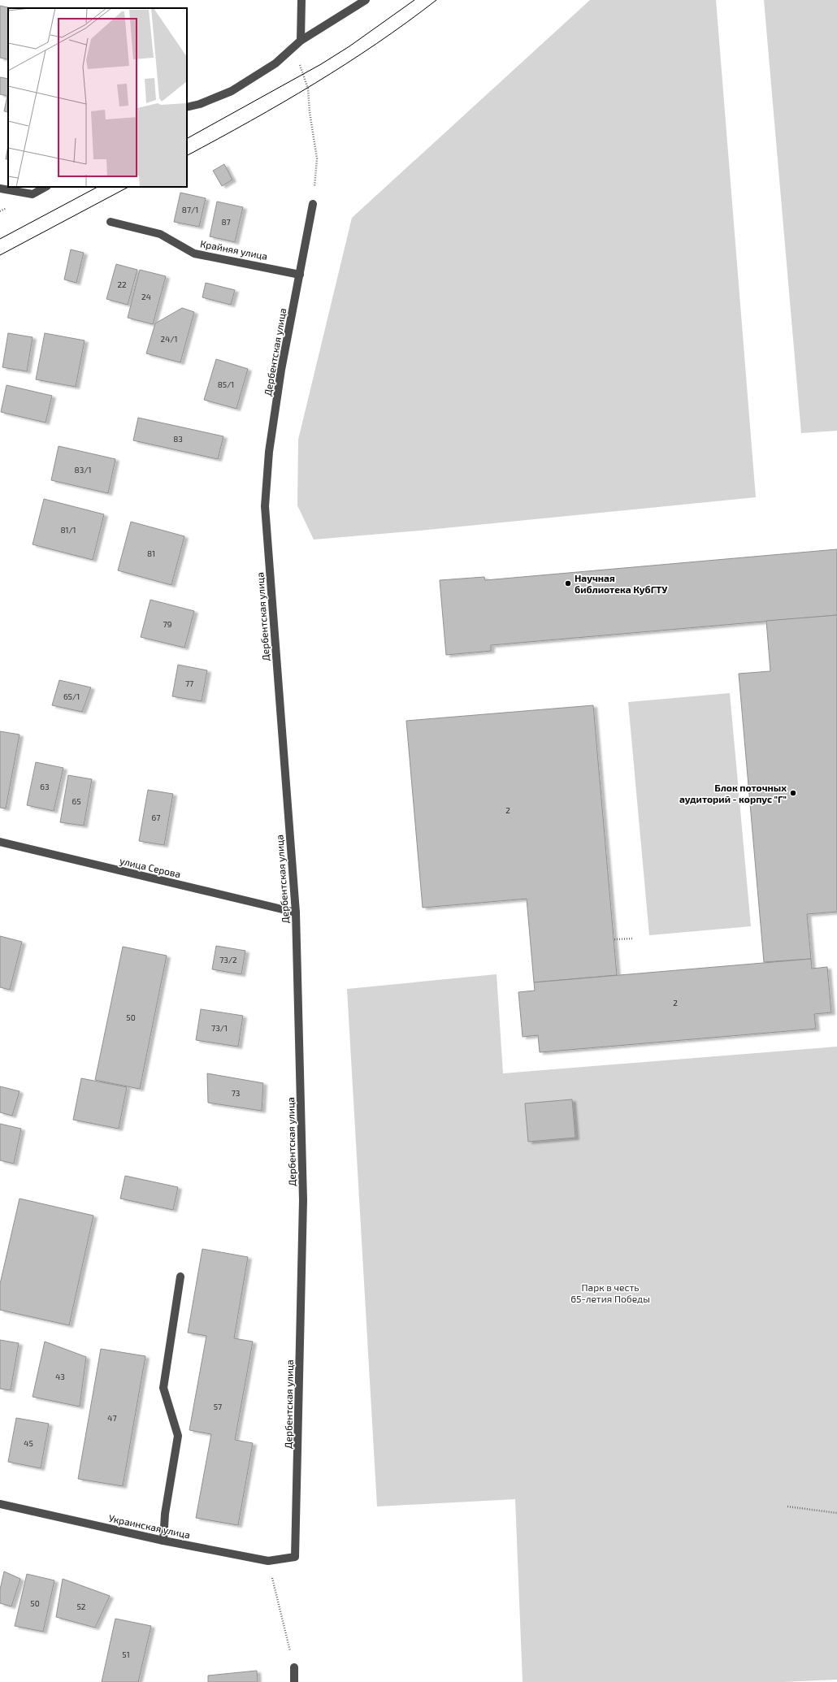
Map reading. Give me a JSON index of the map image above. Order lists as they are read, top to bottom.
{
  "streets": {
    "street": [
      "Крайняя улица",
      "Дербентская улица",
      "улица Серова",
      "Украинская улица"
    ]
  },
  "crossings": [
    ["Крайняя улица", "Дербентская улица"],
    ["Дербентская улица", "улица Серова"],
    ["Дербентская улица", "Украинская улица"]
  ],
  "parks": ["Парк в честь 65-летия Победы"],
  "places": ["Научная библиотека КубГТУ", "Блок поточных аудиторий - корпус \"Г\""],
  "house_numbers": [
    "87/1",
    "87",
    "22",
    "24",
    "24/1",
    "85/1",
    "83",
    "83/1",
    "81/1",
    "81",
    "79",
    "77",
    "65/1",
    "63",
    "65",
    "2",
    "67",
    "73/2",
    "2",
    "50",
    "73/1",
    "73",
    "43",
    "57",
    "47",
    "45",
    "50",
    "52",
    "51"
  ]
}
